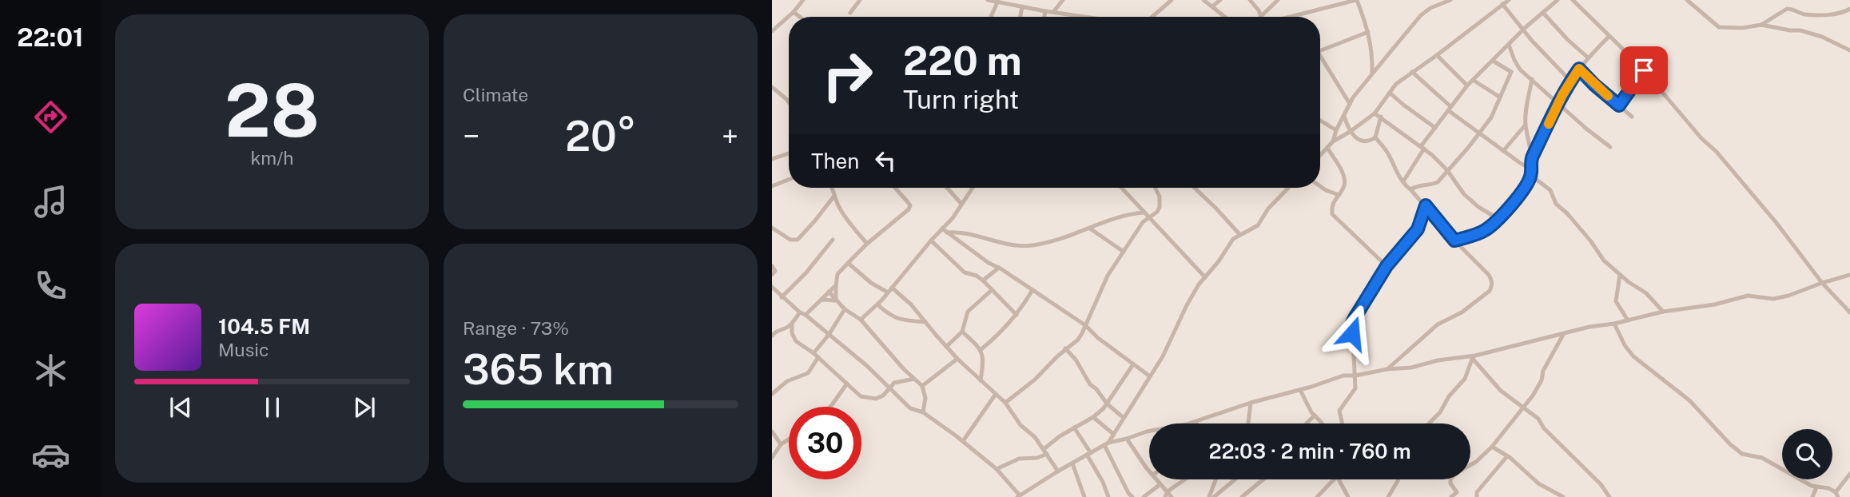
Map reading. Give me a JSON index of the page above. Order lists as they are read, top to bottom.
{
  "page": {
    "tabs": "22:01",
    "tile": [
      ["28", "km/h"],
      "Climate",
      ["Range · 73%", "365 km"]
    ],
    "turn": ["220 m", "Turn right"],
    "heat": ["−", "20°", "+"],
    "then": "Then",
    "song": ["104.5 FM", "Music"],
    "limit": "30",
    "trip": "22:03 · 2 min · 760 m"
  }
}
